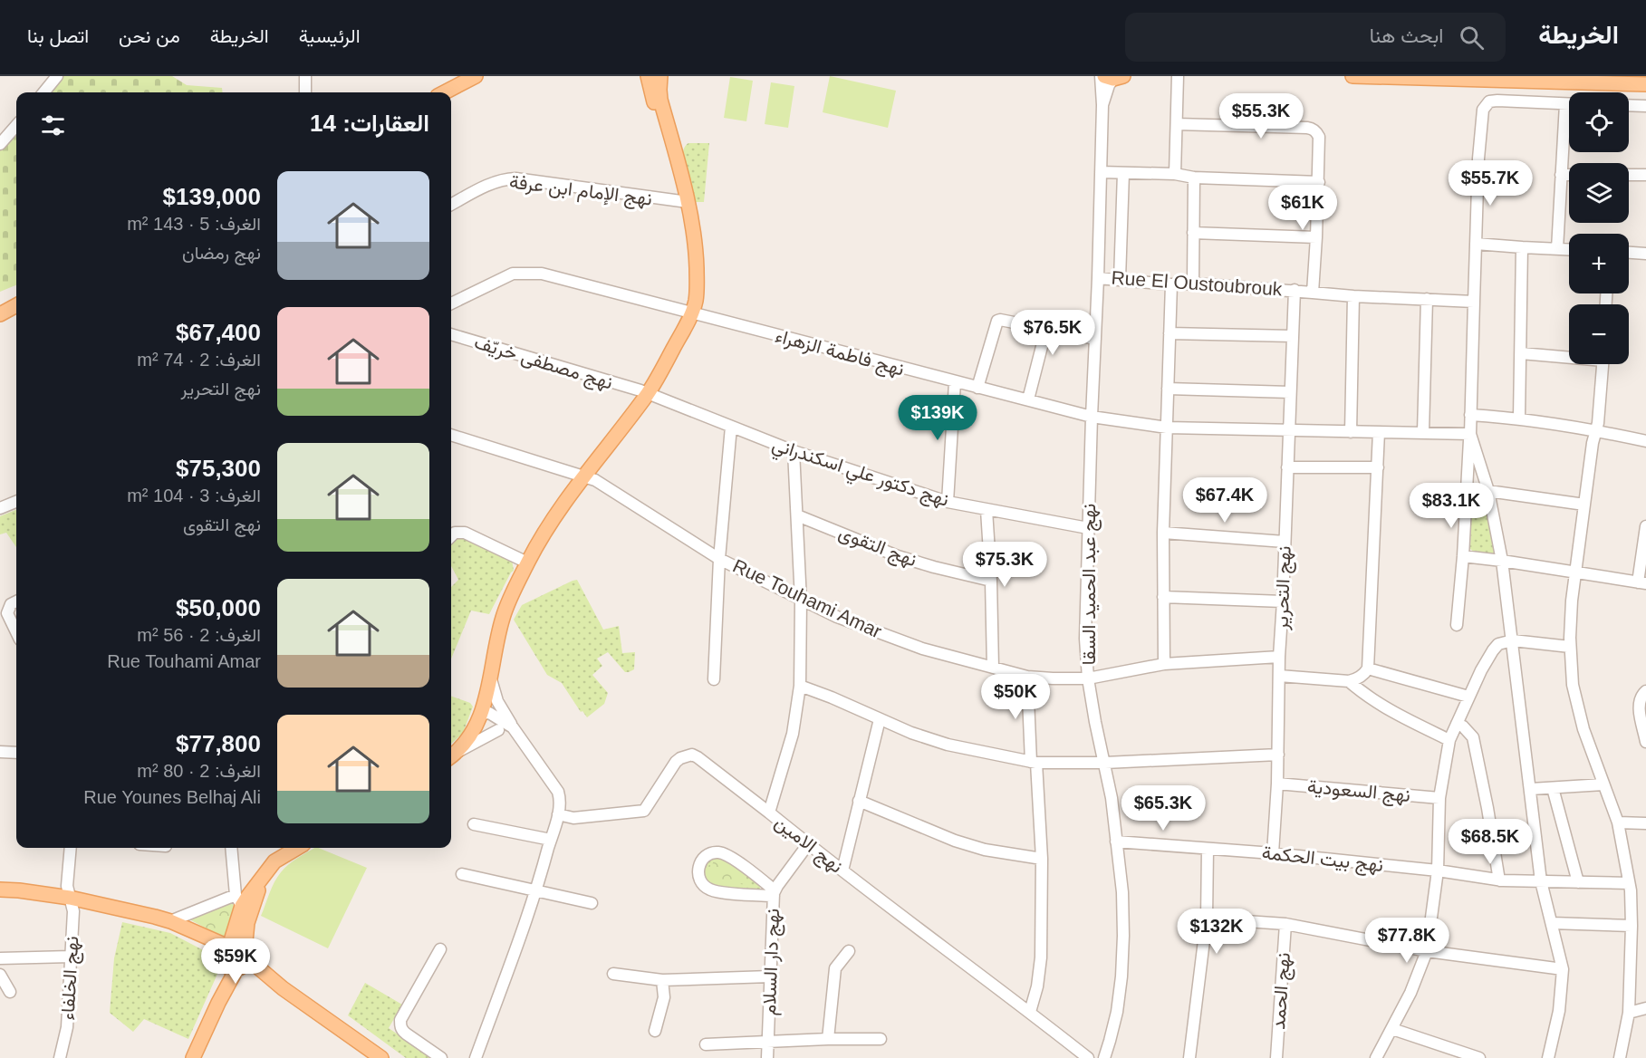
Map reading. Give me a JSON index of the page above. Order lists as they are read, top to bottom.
{
  "streets": {
    "street": [
      "نهج الإمام ابن عرفة",
      "Rue El Oustoubrouk",
      "نهج فاطمة الزهراء",
      "نهج مصطفى خريّف",
      "نهج دكتور علي اسكندراني",
      "نهج التقوى",
      "نهج عبد الحميد السقا",
      "نهج التحرير",
      "Rue Touhami Amar",
      "نهج السعودية",
      "نهج الامين",
      "نهج بيت الحكمة",
      "نهج دار السلام",
      "نهج الخلفاء",
      "نهج الحمد"
    ]
  },
  "crossings": [
    ["Rue El Oustoubrouk", "نهج عبد الحميد السقا"],
    ["Rue El Oustoubrouk", "نهج التحرير"],
    ["نهج فاطمة الزهراء", "نهج عبد الحميد السقا"],
    ["نهج فاطمة الزهراء", "نهج التحرير"],
    ["نهج مصطفى خريّف", "نهج دكتور علي اسكندراني"],
    ["نهج دكتور علي اسكندراني", "نهج عبد الحميد السقا"],
    ["نهج دكتور علي اسكندراني", "نهج الامين"],
    ["نهج التقوى", "نهج الامين"],
    ["نهج عبد الحميد السقا", "Rue Touhami Amar"],
    ["نهج عبد الحميد السقا", "نهج بيت الحكمة"],
    ["نهج التحرير", "Rue Touhami Amar"],
    ["نهج التحرير", "نهج السعودية"],
    ["نهج التحرير", "نهج بيت الحكمة"],
    ["Rue Touhami Amar", "نهج الامين"],
    ["نهج الامين", "نهج دار السلام"]
  ],
  "page": {
    "header": "الخريطة",
    "search": "ابحث هنا",
    "nav": [
      "الرئيسية",
      "الخريطة",
      "من نحن",
      "اتصل بنا"
    ],
    "map_buttons": ["+", "−"],
    "heading": "العقارات: 14",
    "price": [
      "$55.3K",
      "$55.7K",
      "$61K",
      "$76.5K",
      "$139K",
      "$67.4K",
      "$83.1K",
      "$75.3K",
      "$50K",
      "$65.3K",
      "$68.5K",
      "$132K",
      "$77.8K",
      "$59K"
    ],
    "list": [
      {
        "name": "$139,000",
        "note": "الغرف: 5 · 143 m² · نهج رمضان"
      },
      {
        "name": "$67,400",
        "note": "الغرف: 2 · 74 m² · نهج التحرير"
      },
      {
        "name": "$75,300",
        "note": "الغرف: 3 · 104 m² · نهج التقوى"
      },
      {
        "name": "$50,000",
        "note": "الغرف: 2 · 56 m² · Rue Touhami Amar"
      },
      {
        "name": "$77,800",
        "note": "الغرف: 2 · 80 m² · Rue Younes Belhaj Ali"
      }
    ]
  }
}
